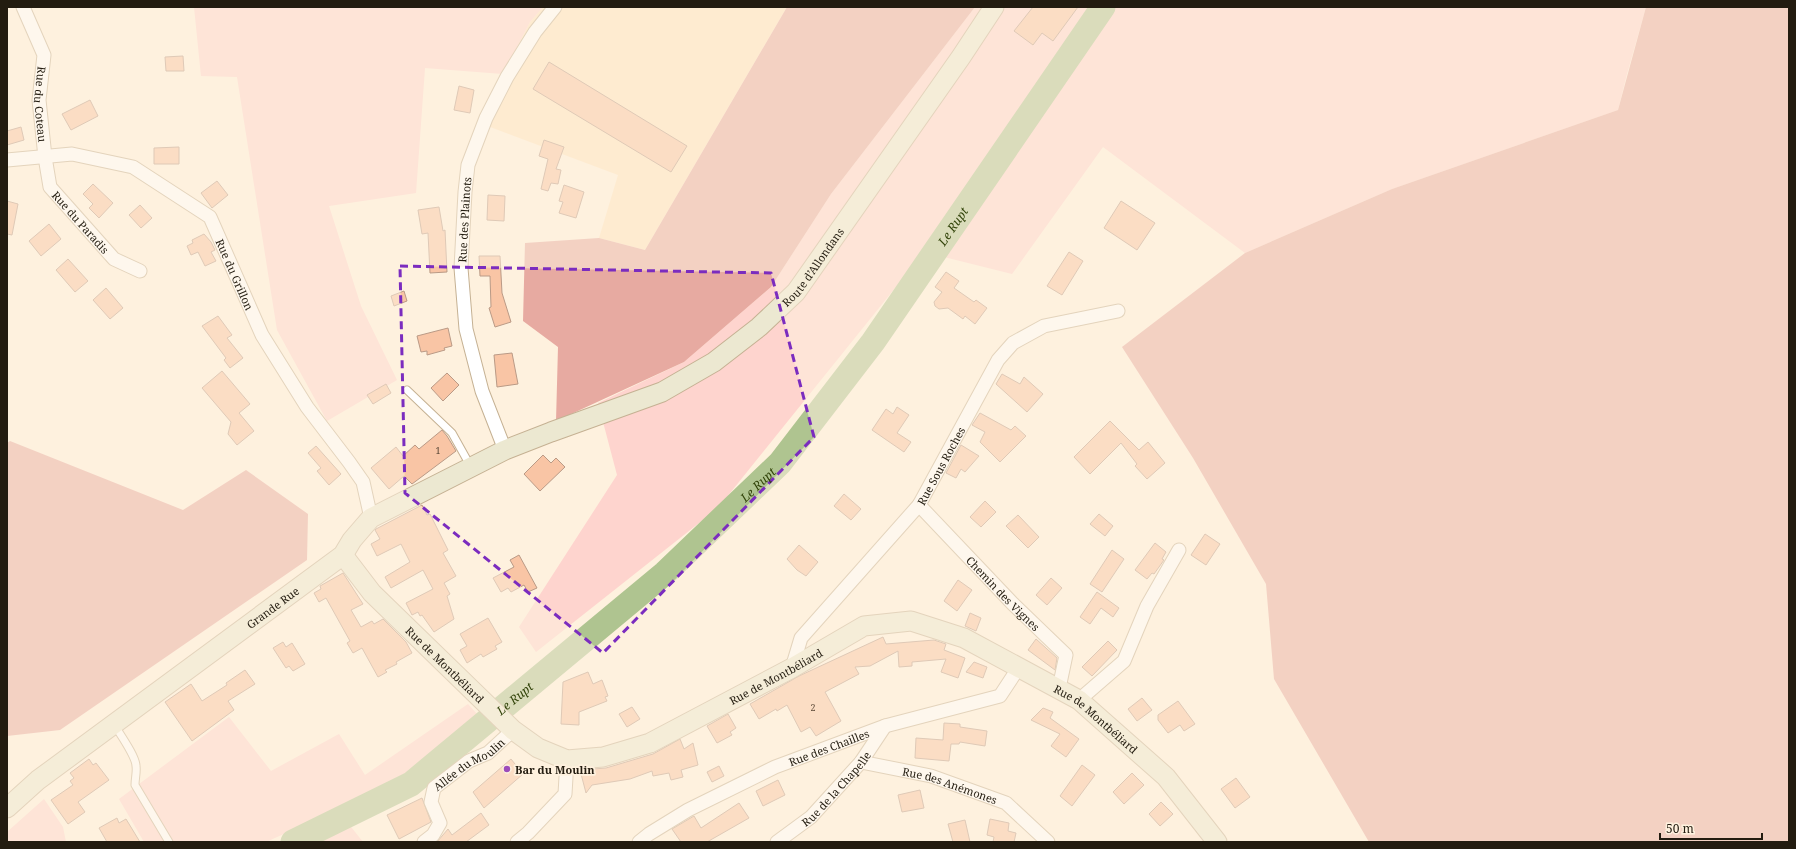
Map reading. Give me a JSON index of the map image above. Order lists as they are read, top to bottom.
{
  "streets": {
    "main road": ["Route d’Allondans", "Grande Rue", "Rue de Montbéliard"],
    "street": [
      "Rue du Coteau",
      "Rue des Plainots",
      "Rue du Paradis",
      "Rue du Grillon",
      "Rue Sous Roches",
      "Chemin des Vignes",
      "Rue des Chailles",
      "Allée du Moulin",
      "Rue des Anémones",
      "Rue de la Chapelle"
    ]
  },
  "crossings": [
    ["Rue du Coteau", "Rue du Paradis"],
    ["Rue du Coteau", "Rue du Grillon"],
    ["Rue des Plainots", "Grande Rue"],
    ["Rue du Paradis", "Rue du Grillon"],
    ["Route d’Allondans", "Grande Rue"],
    ["Rue du Grillon", "Grande Rue"],
    ["Rue Sous Roches", "Chemin des Vignes"],
    ["Rue Sous Roches", "Rue de Montbéliard"],
    ["Chemin des Vignes", "Rue de Montbéliard"],
    ["Grande Rue", "Rue de Montbéliard"],
    ["Rue de Montbéliard", "Rue des Chailles"],
    ["Rue de Montbéliard", "Allée du Moulin"],
    ["Rue des Chailles", "Rue de la Chapelle"],
    ["Rue des Anémones", "Rue de la Chapelle"]
  ],
  "water": ["Le Rupt"],
  "places": ["Bar du Moulin"],
  "house_numbers": ["1", "2"],
  "scale_bar": "50 m"
}
